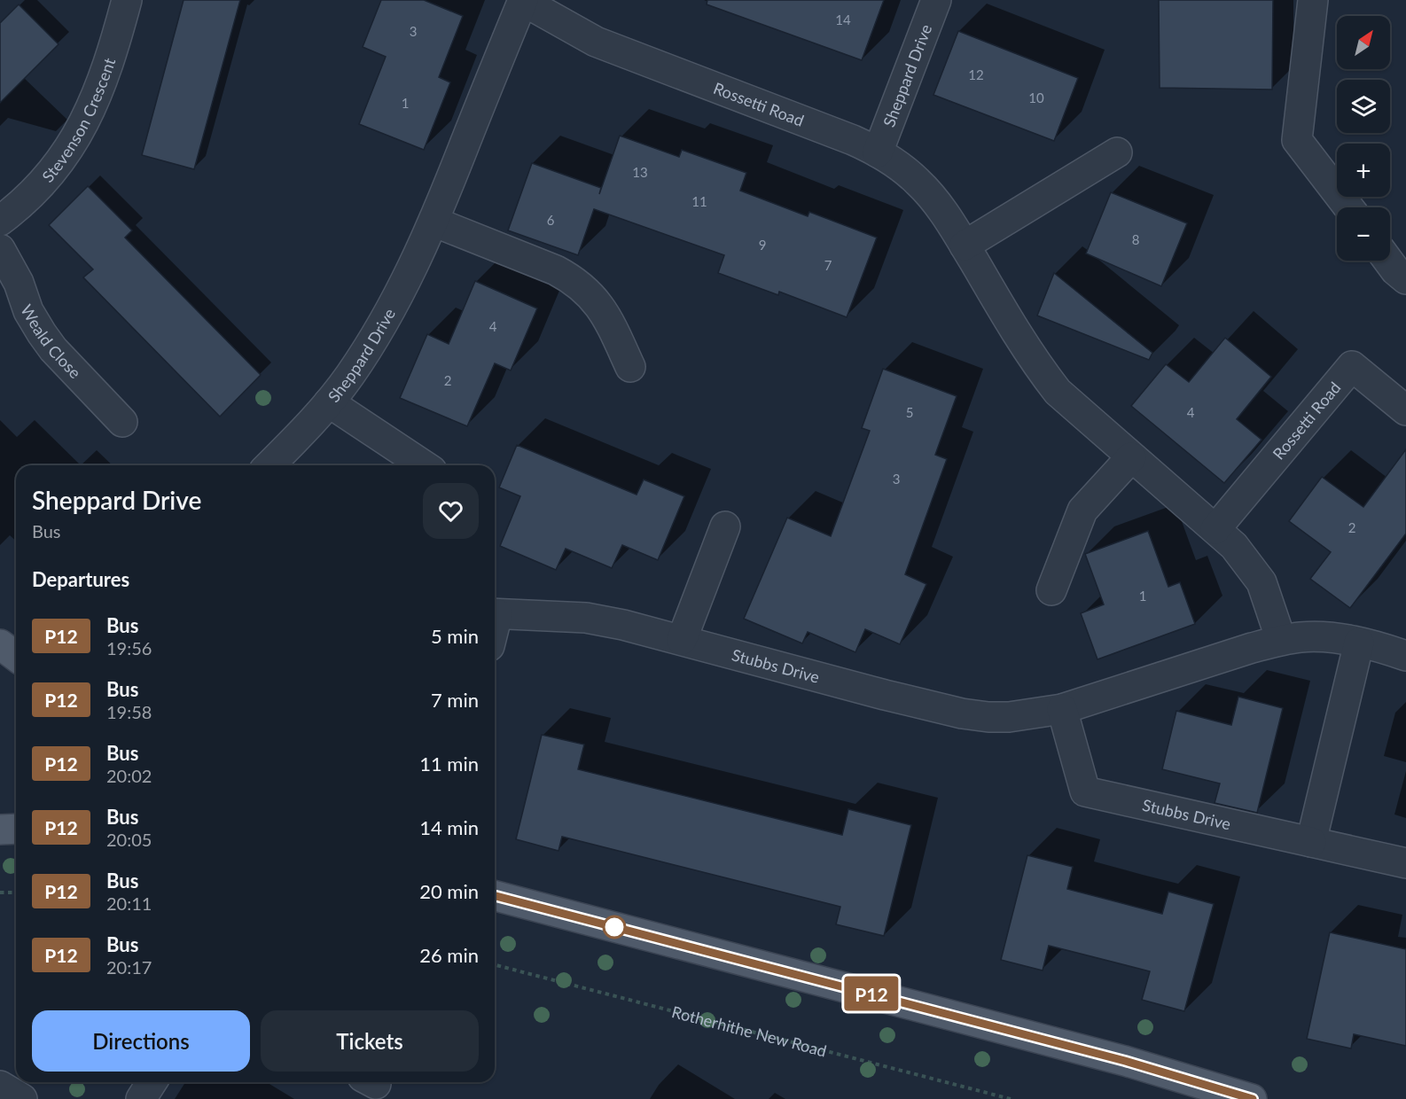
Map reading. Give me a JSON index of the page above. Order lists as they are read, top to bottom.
{
  "streets": {
    "street": [
      "Sheppard Drive",
      "Rossetti Road",
      "Stevenson Crescent",
      "Weald Close",
      "Stubbs Drive"
    ],
    "path": ["Rotherhithe New Road"]
  },
  "crossings": [
    ["Sheppard Drive", "Rossetti Road"],
    ["Rossetti Road", "Stubbs Drive"]
  ],
  "lines": ["bus line P12"],
  "house_numbers": [
    "14",
    "3",
    "12",
    "10",
    "1",
    "13",
    "11",
    "6",
    "8",
    "9",
    "7",
    "4",
    "2",
    "5",
    "4",
    "3",
    "2",
    "1"
  ],
  "north": "top right",
  "page": {
    "on_map": "P12",
    "map_buttons": ["+", "−"],
    "heading": [
      ["Sheppard Drive", "Bus"],
      "Departures"
    ],
    "list": [
      {
        "mark": "P12",
        "name": "Bus",
        "note": "19:56",
        "value": "5 min"
      },
      {
        "mark": "P12",
        "name": "Bus",
        "note": "19:58",
        "value": "7 min"
      },
      {
        "mark": "P12",
        "name": "Bus",
        "note": "20:02",
        "value": "11 min"
      },
      {
        "mark": "P12",
        "name": "Bus",
        "note": "20:05",
        "value": "14 min"
      },
      {
        "mark": "P12",
        "name": "Bus",
        "note": "20:11",
        "value": "20 min"
      },
      {
        "mark": "P12",
        "name": "Bus",
        "note": "20:17",
        "value": "26 min"
      }
    ],
    "buttons": ["Directions", "Tickets"]
  }
}
